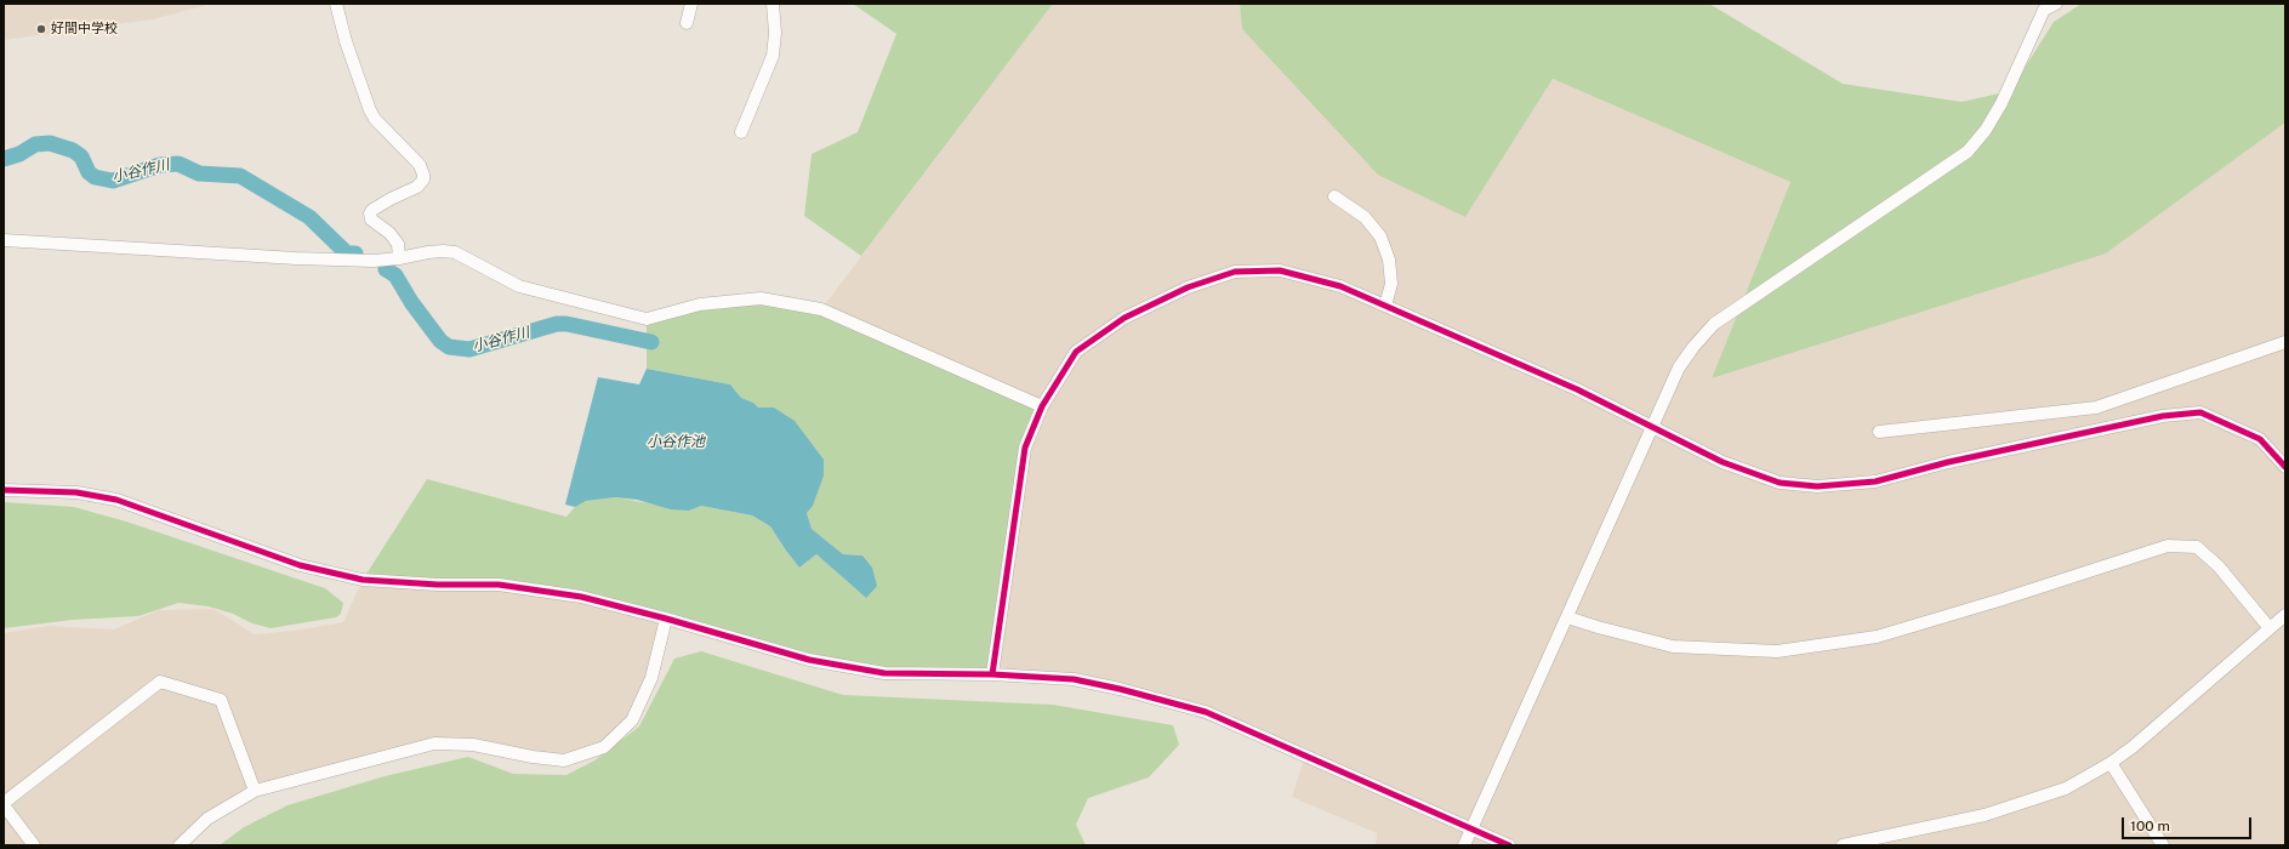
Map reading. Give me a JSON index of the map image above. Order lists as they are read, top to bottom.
{
  "water": ["小谷作川", "小谷作池"],
  "places": ["好間中学校"],
  "scale_bar": "100 m"
}
